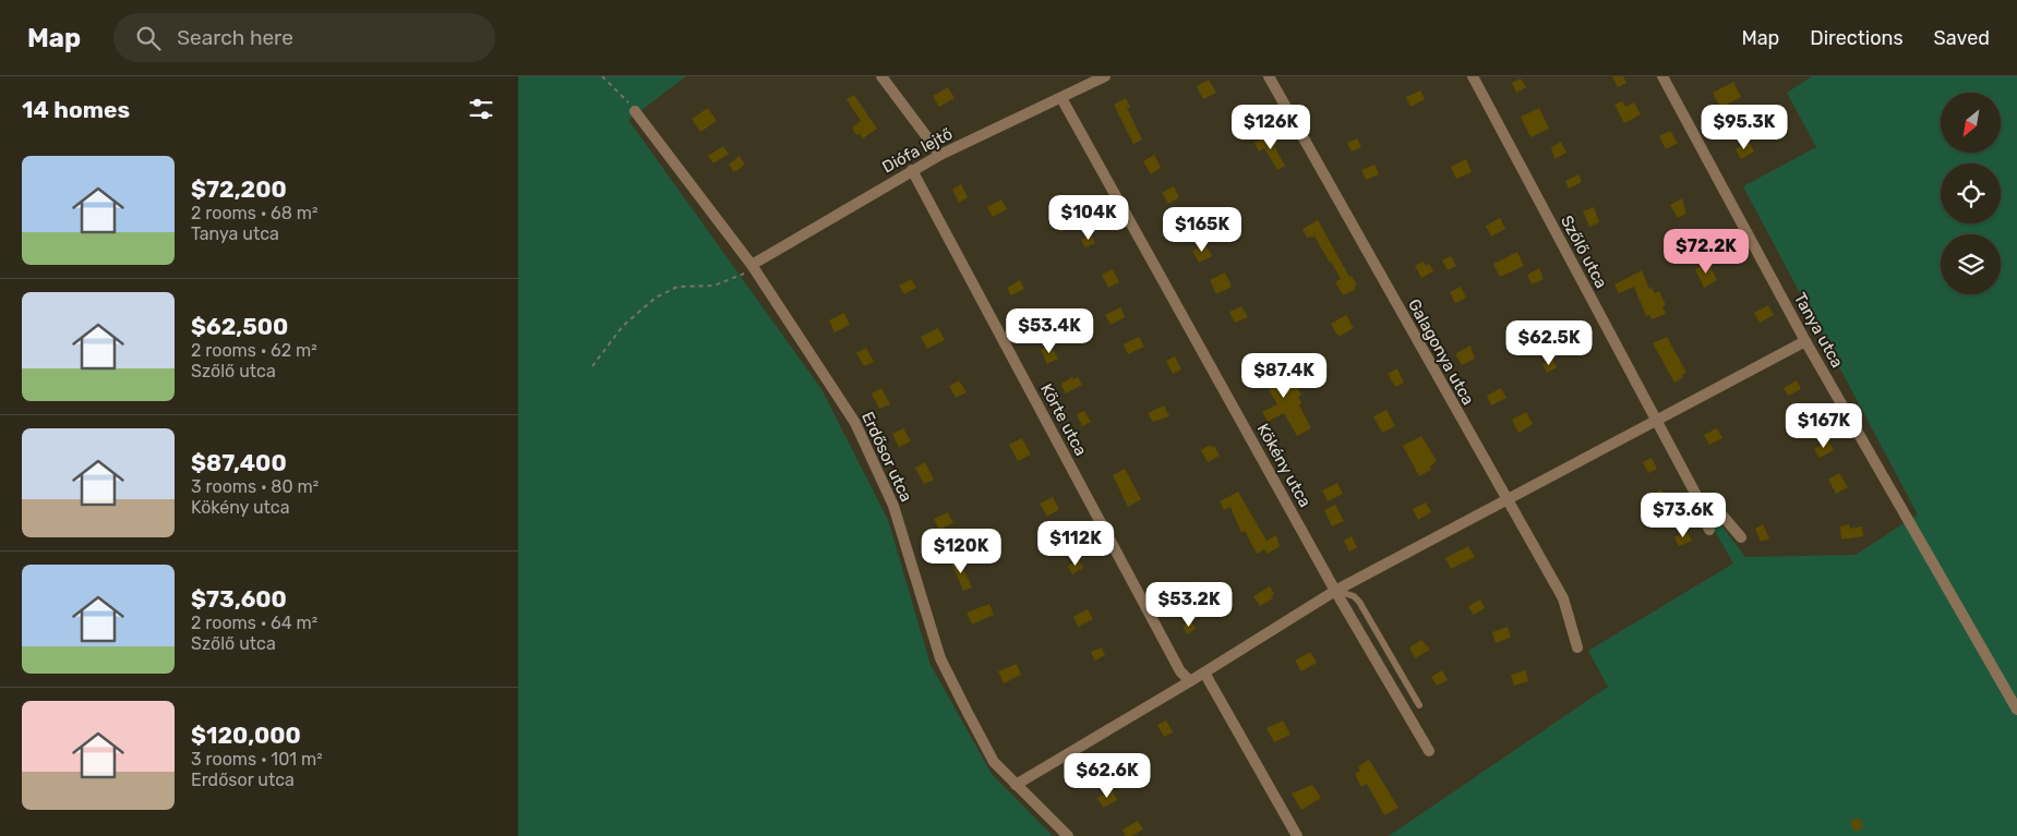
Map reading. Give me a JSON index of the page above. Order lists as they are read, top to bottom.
{
  "streets": {
    "street": [
      "Diófa lejtő",
      "Szőlő utca",
      "Tanya utca",
      "Galagonya utca",
      "Körte utca",
      "Erdősor utca",
      "Kökény utca"
    ]
  },
  "crossings": [
    ["Diófa lejtő", "Körte utca"],
    ["Diófa lejtő", "Erdősor utca"],
    ["Diófa lejtő", "Kökény utca"]
  ],
  "north": "bottom left",
  "page": {
    "header": "Map",
    "search": "Search here",
    "nav": ["Map", "Directions", "Saved"],
    "heading": "14 homes",
    "price": [
      "$126K",
      "$95.3K",
      "$104K",
      "$165K",
      "$72.2K",
      "$53.4K",
      "$62.5K",
      "$87.4K",
      "$167K",
      "$73.6K",
      "$112K",
      "$120K",
      "$53.2K",
      "$62.6K"
    ],
    "list": [
      {
        "name": "$72,200",
        "note": "2 rooms · 68 m² · Tanya utca"
      },
      {
        "name": "$62,500",
        "note": "2 rooms · 62 m² · Szőlő utca"
      },
      {
        "name": "$87,400",
        "note": "3 rooms · 80 m² · Kökény utca"
      },
      {
        "name": "$73,600",
        "note": "2 rooms · 64 m² · Szőlő utca"
      },
      {
        "name": "$120,000",
        "note": "3 rooms · 101 m² · Erdősor utca"
      }
    ]
  }
}
